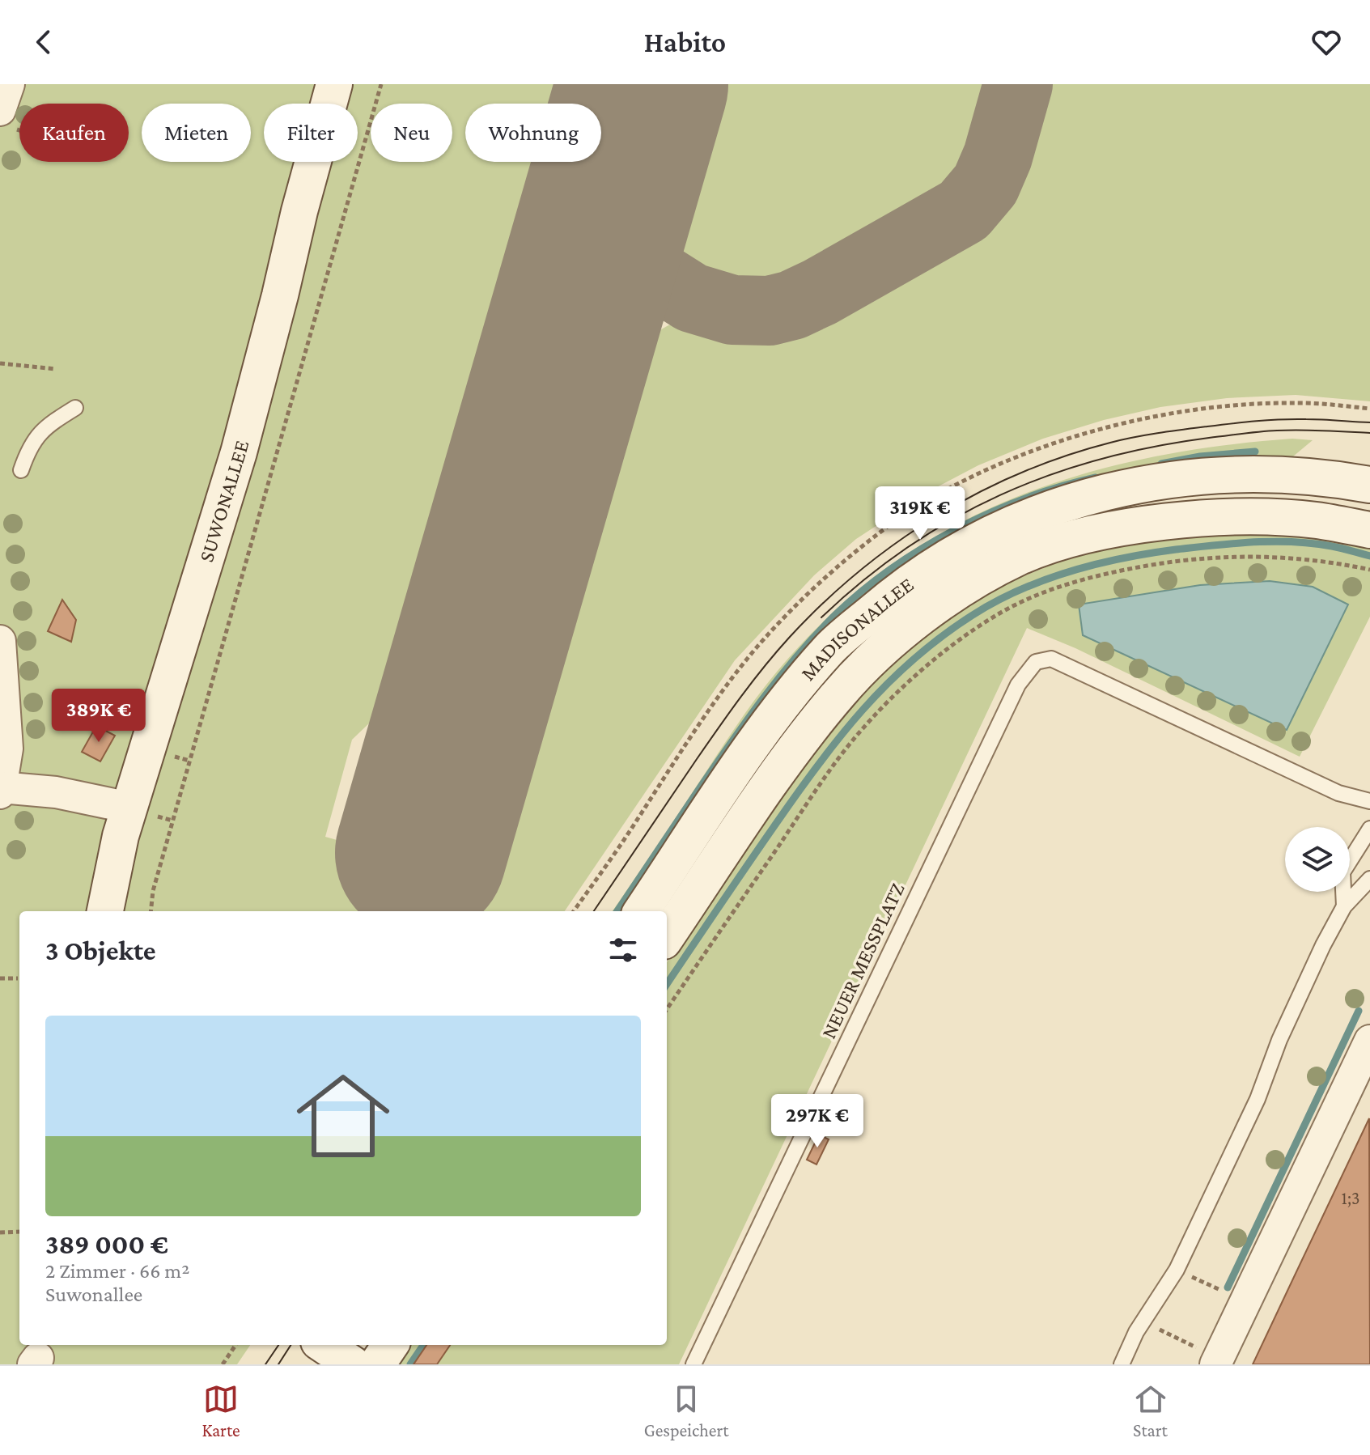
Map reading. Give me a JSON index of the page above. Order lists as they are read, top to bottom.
{
  "streets": {
    "main road": ["SUWONALLEE", "MADISONALLEE"],
    "lane": ["NEUER MESSPLATZ"]
  },
  "house_numbers": ["1;3"],
  "page": {
    "header": "Habito",
    "chip": [
      "Kaufen",
      "Mieten",
      "Filter",
      "Neu",
      "Wohnung"
    ],
    "price": ["319K €", "389K €", "297K €"],
    "heading": "3 Objekte",
    "list": [
      {
        "name": "389 000 €",
        "note": "2 Zimmer · 66 m² · Suwonallee"
      }
    ],
    "tabs": ["Karte", "Gespeichert", "Start"]
  }
}
